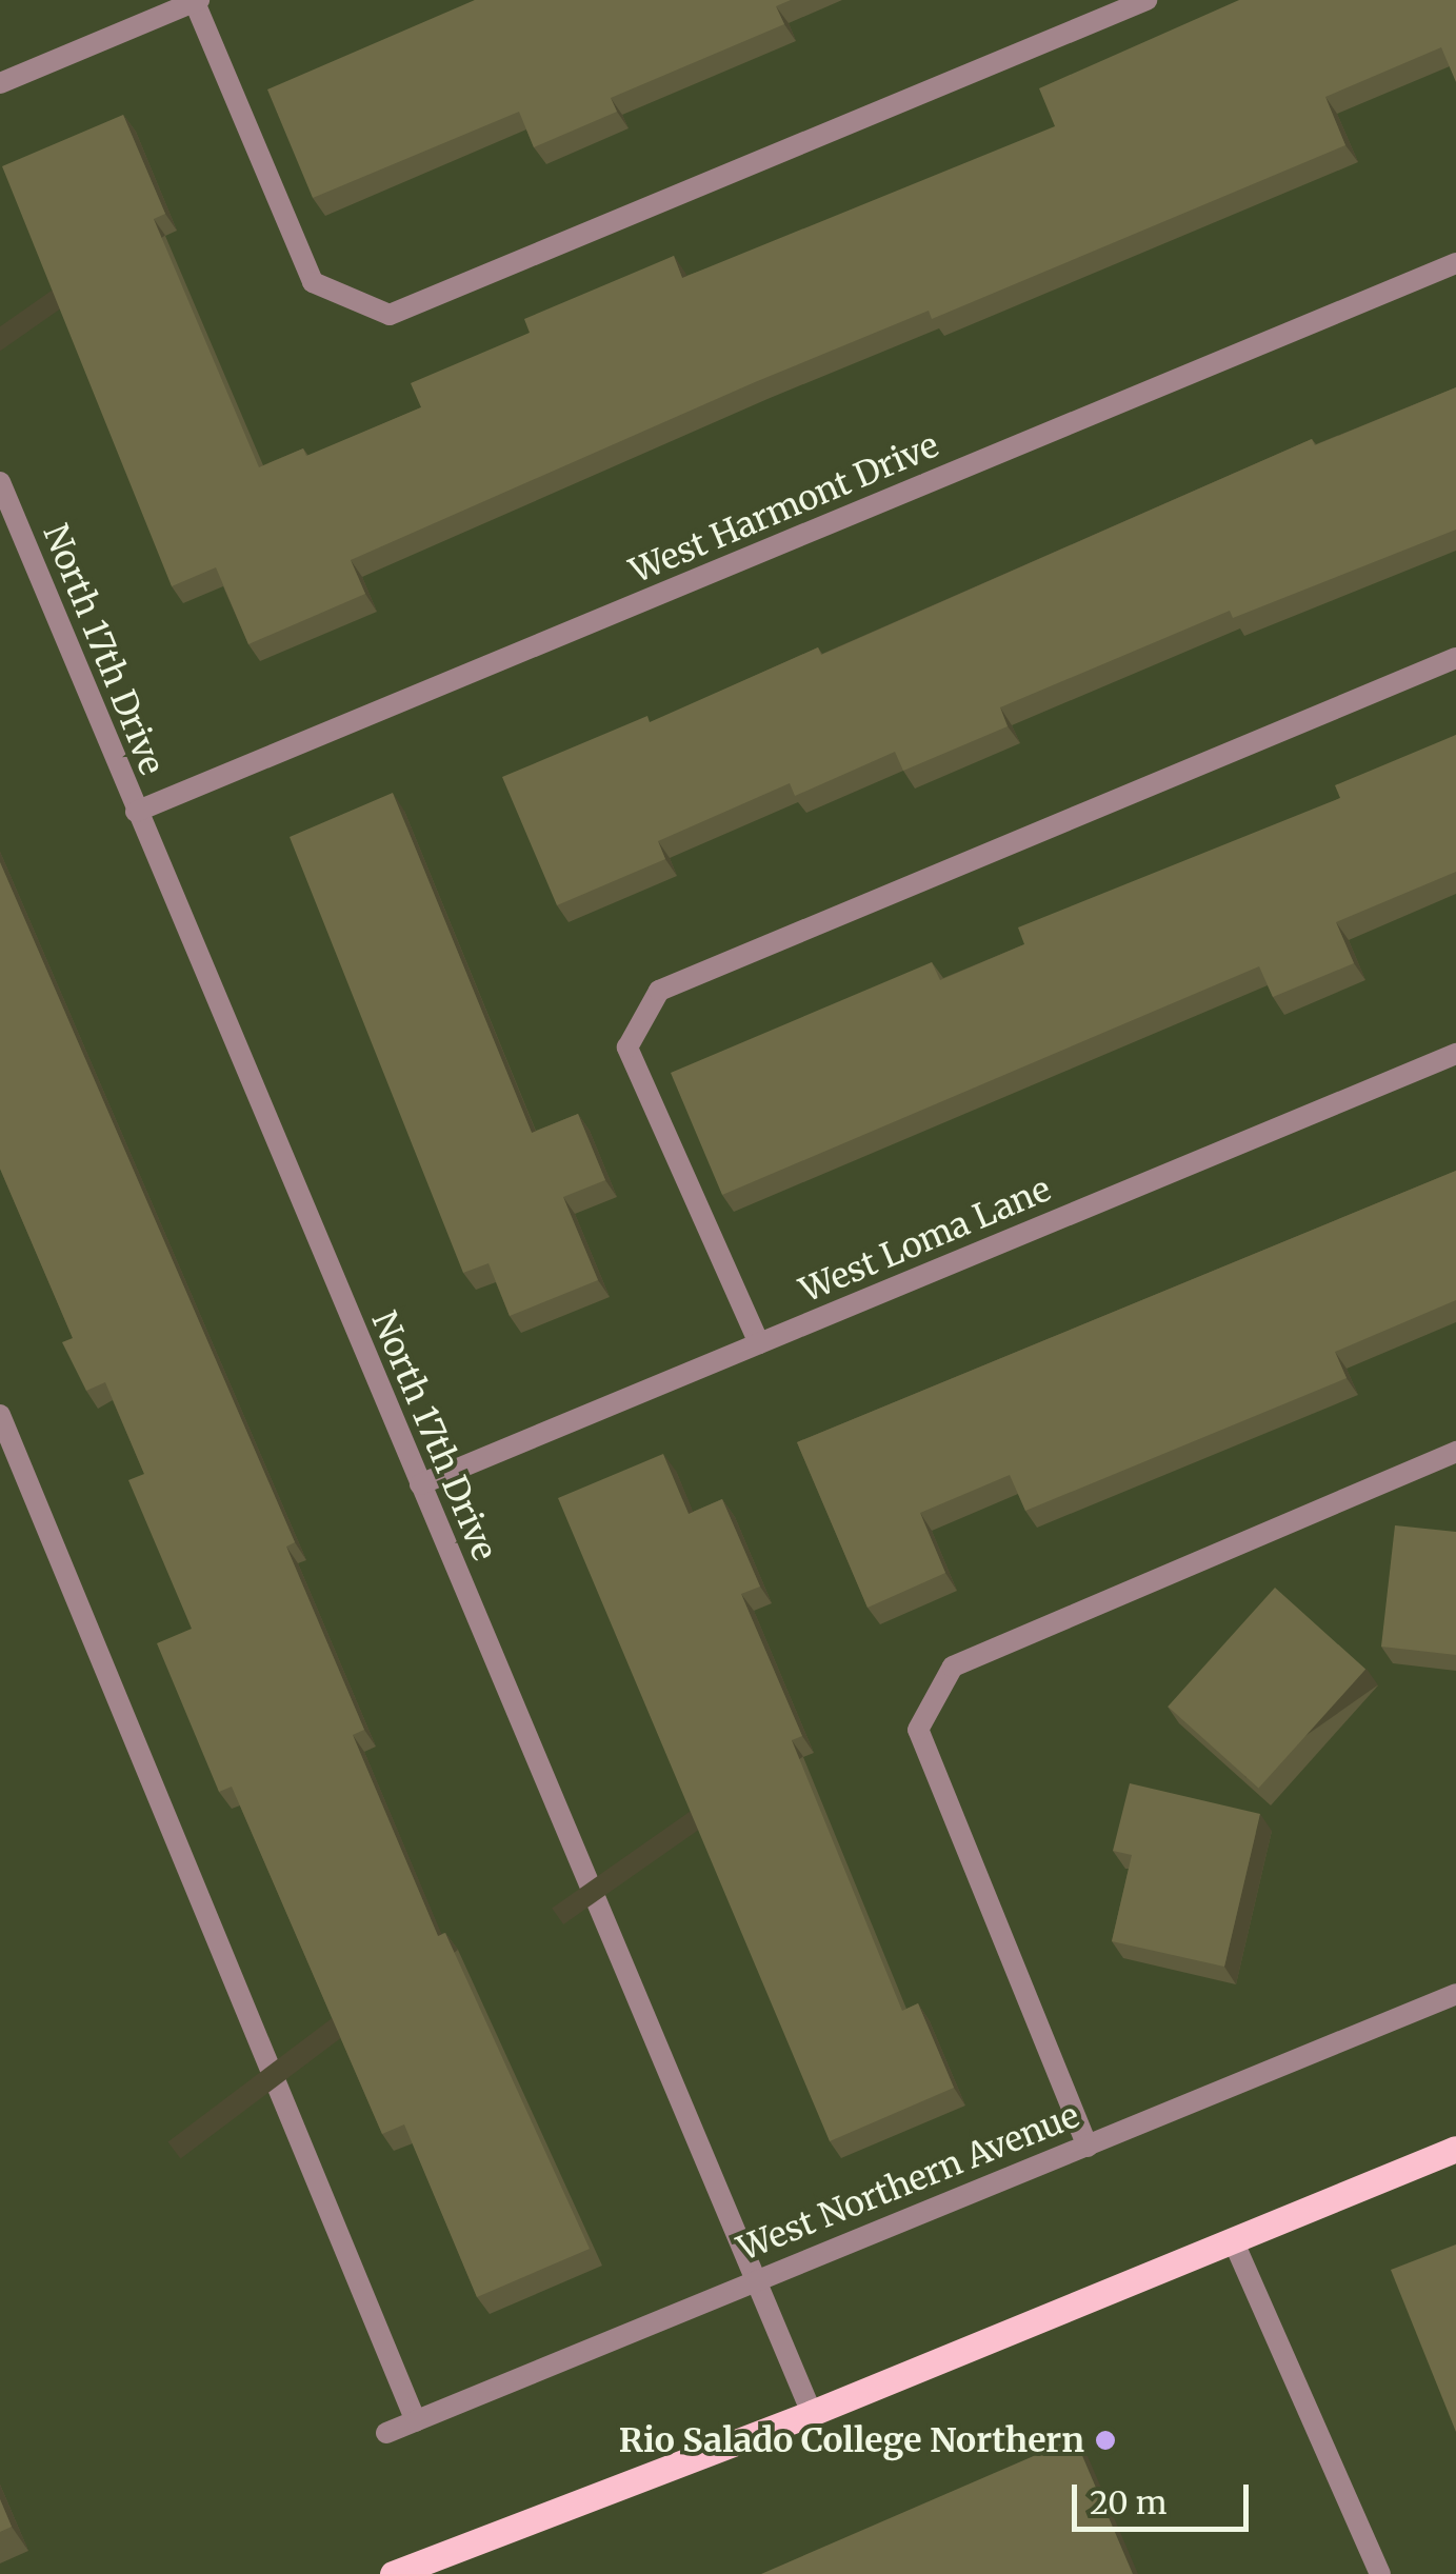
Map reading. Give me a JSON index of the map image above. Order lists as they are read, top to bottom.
{
  "streets": {
    "street": [
      "West Harmont Drive",
      "North 17th Drive",
      "West Loma Lane",
      "West Northern Avenue"
    ]
  },
  "crossings": [
    ["West Harmont Drive", "North 17th Drive"],
    ["North 17th Drive", "West Loma Lane"],
    ["North 17th Drive", "West Northern Avenue"]
  ],
  "places": ["Rio Salado College Northern"],
  "scale_bar": "20 m"
}
